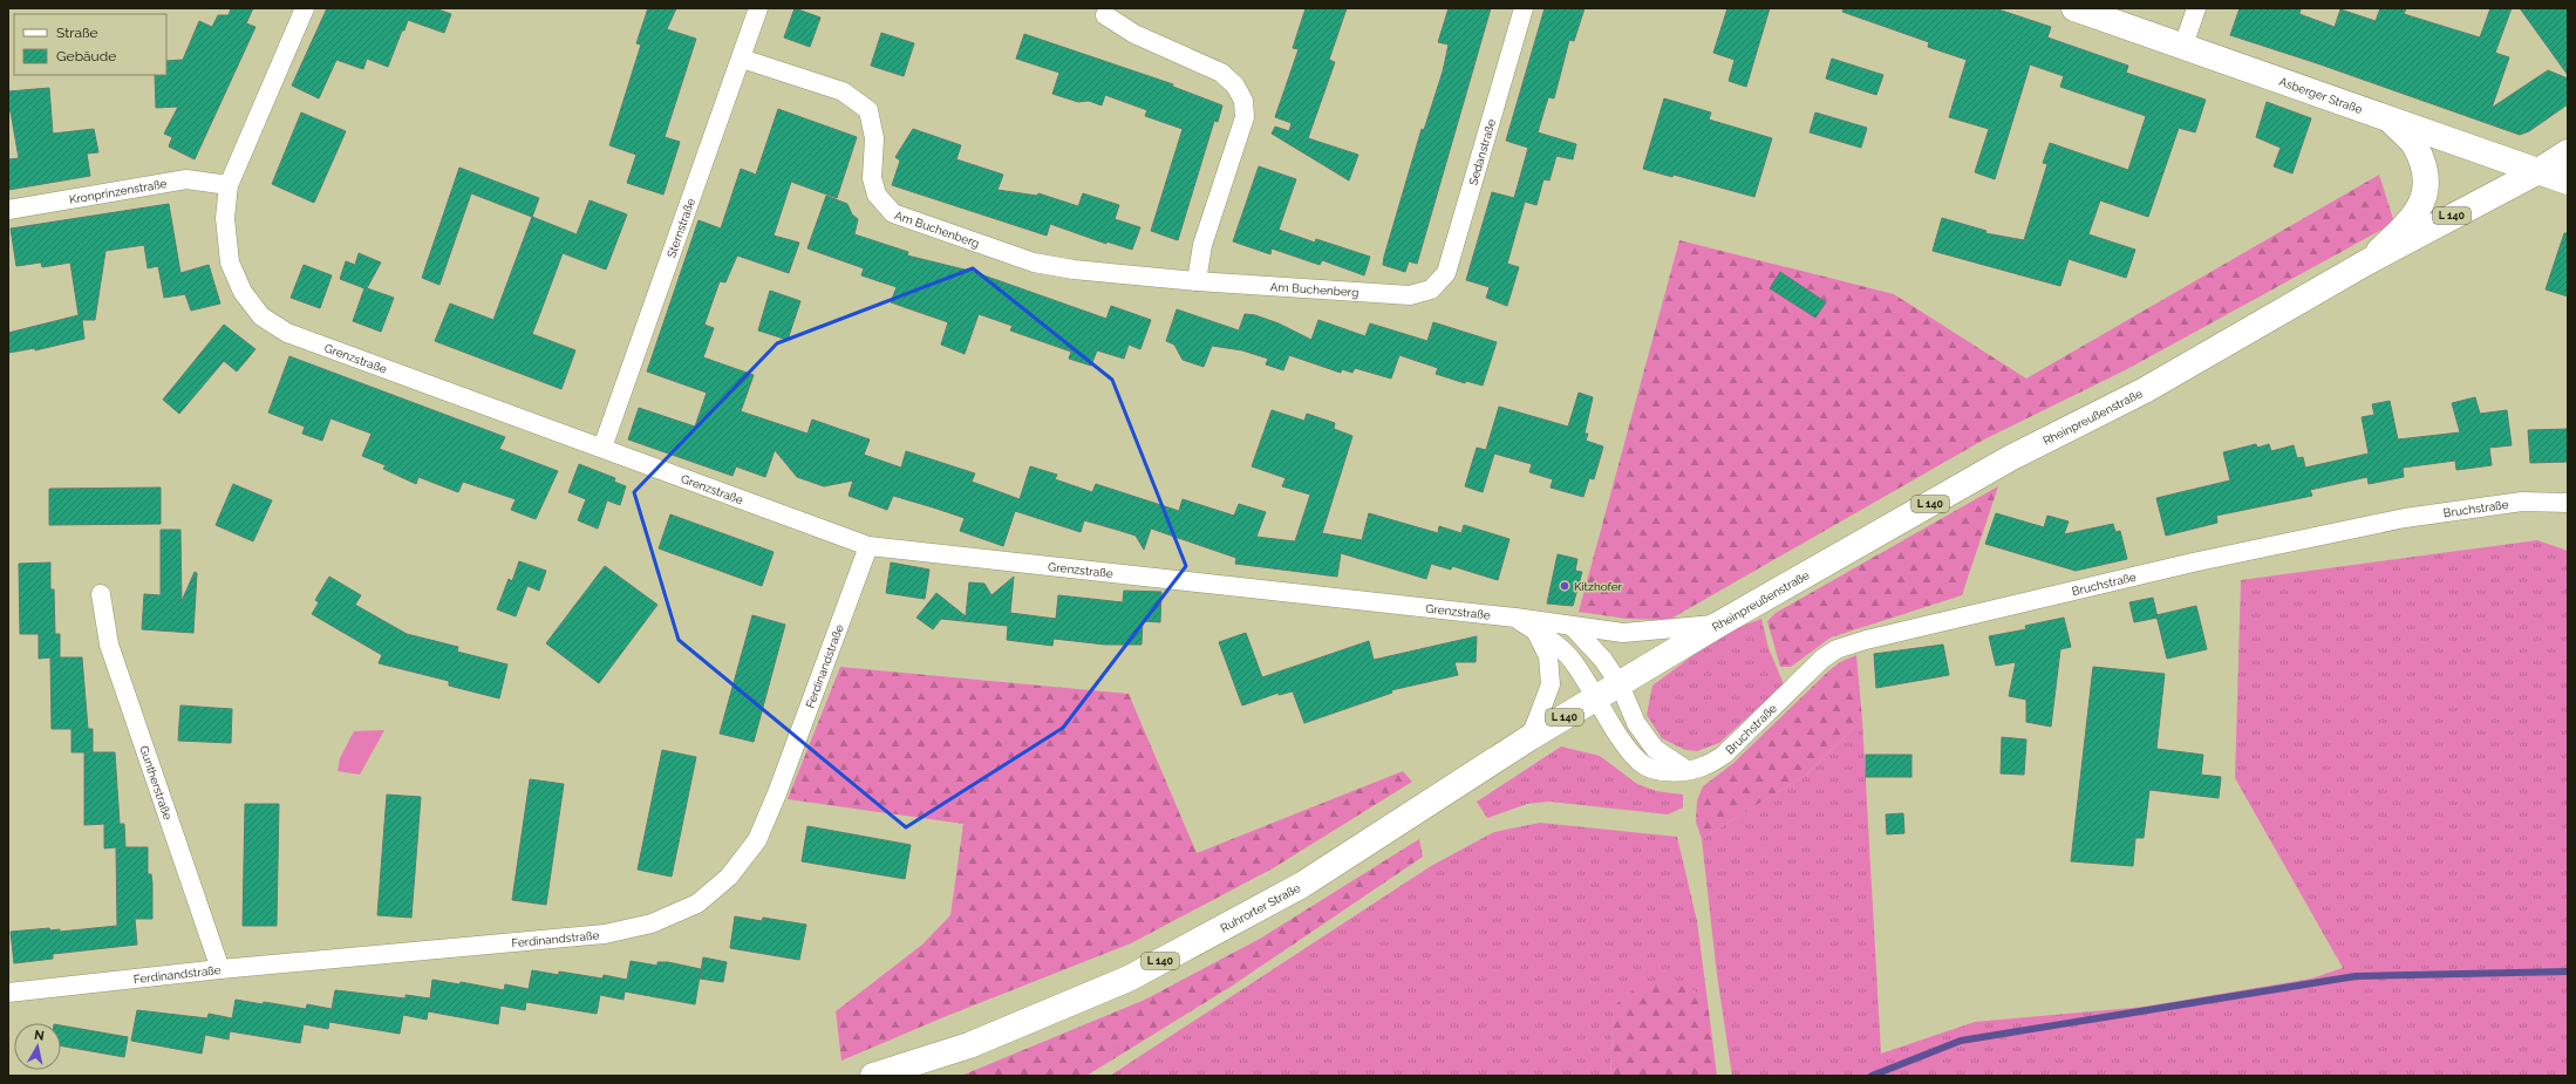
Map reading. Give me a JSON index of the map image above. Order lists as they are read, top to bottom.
{
  "streets": {
    "main road": [
      "Asberger Straße",
      "L 140",
      "Rheinpreußenstraße",
      "Ruhrorter Straße"
    ],
    "street": [
      "Sedanstraße",
      "Kronprinzenstraße",
      "Sternstraße",
      "Am Buchenberg",
      "Grenzstraße",
      "Bruchstraße",
      "Ferdinandstraße",
      "Guntherstraße"
    ]
  },
  "crossings": [
    ["Asberger Straße", "Rheinpreußenstraße"],
    ["Sedanstraße", "Am Buchenberg"],
    ["Kronprinzenstraße", "Grenzstraße"],
    ["Sternstraße", "Am Buchenberg"],
    ["Sternstraße", "Grenzstraße"],
    ["Grenzstraße", "Rheinpreußenstraße"],
    ["Grenzstraße", "Bruchstraße"],
    ["Grenzstraße", "Ferdinandstraße"],
    ["Grenzstraße", "Ruhrorter Straße"],
    ["Rheinpreußenstraße", "Ruhrorter Straße"],
    ["Bruchstraße", "Ruhrorter Straße"],
    ["Ferdinandstraße", "Guntherstraße"]
  ],
  "places": ["Kitzhofer"],
  "legend": ["Straße", "Gebäude"],
  "north": "top"
}
